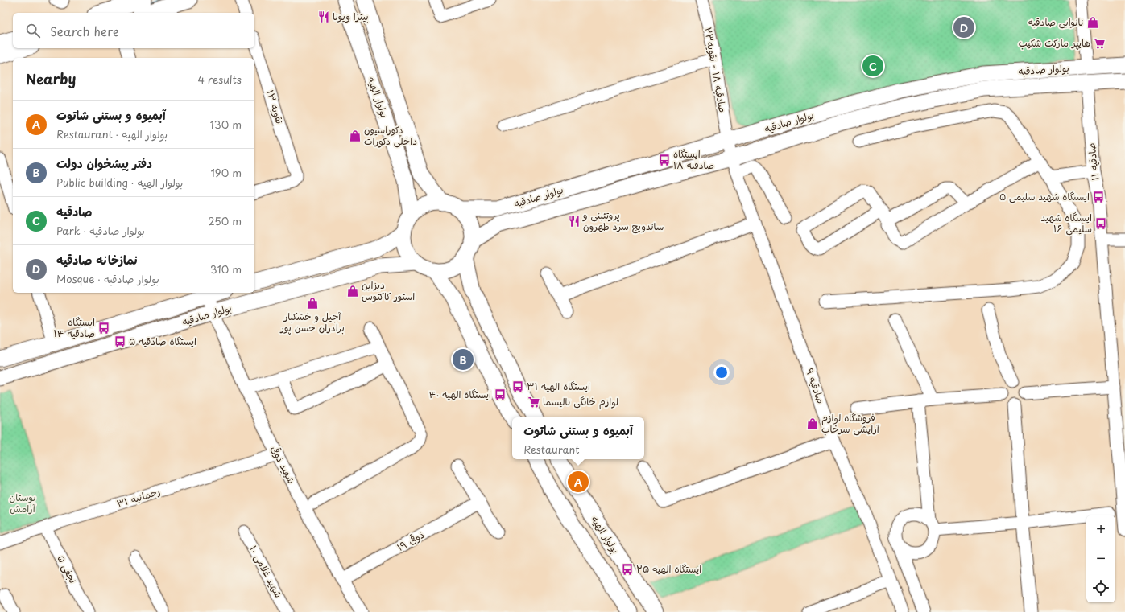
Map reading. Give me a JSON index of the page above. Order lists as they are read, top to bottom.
{
  "streets": {
    "main road": ["بولوار صادقیه", "بولوار الهیه"],
    "street": [
      "صادقیه ۱۸ - نقویه۲۳",
      "نقویه ۱۳",
      "صادقیه ۱۱",
      "صادقیه ۹",
      "شهید ذوقی",
      "رحمانیه ۳۱",
      "ذوقی ۱۹",
      "نجفی ۵",
      "شهید غلامی ۱۰"
    ]
  },
  "crossings": [
    ["صادقیه ۱۸ - نقویه۲۳", "بولوار صادقیه"],
    ["صادقیه ۱۸ - نقویه۲۳", "صادقیه ۹"],
    ["بولوار صادقیه", "بولوار الهیه"],
    ["بولوار صادقیه", "صادقیه ۱۱"],
    ["بولوار صادقیه", "صادقیه ۹"],
    ["بولوار صادقیه", "شهید ذوقی"],
    ["شهید ذوقی", "رحمانیه ۳۱"],
    ["شهید ذوقی", "ذوقی ۱۹"],
    ["رحمانیه ۳۱", "نجفی ۵"]
  ],
  "parks": ["بوستان آرامش"],
  "places": {
    "restaurant": ["پیتزا ویونا", "پروتئینی و ساندویچ سرد طهرون"],
    "shop": [
      "نانوایی صادقیه",
      "دکوراسیون داخلی دکورات",
      "دیزاین استور کاکتوس",
      "آجیل و خشکبار برادران حسن پور",
      "فروشگاه لوازم آرایشی سرخاب"
    ],
    "supermarket": ["هایپر مارکت شکیب", "لوازم خانگی تالیسما"],
    "bus stop": [
      "ایستگاه صادقیه ۱۸",
      "ایستگاه شهید سلیمی ۵",
      "ایستگاه شهید سلیمی ۱۶",
      "ایستگاه صادقیه ۱۴",
      "ایستگاه صادقیه ۵",
      "ایستگاه الهیه ۳۱",
      "ایستگاه الهیه ۴۰",
      "ایستگاه الهیه ۲۵"
    ]
  },
  "page": {
    "search": "Search here",
    "pins": [
      "D",
      "C",
      "B",
      "A"
    ],
    "heading": ["Nearby", "4 results"],
    "list": [
      {
        "mark": "A",
        "name": "آبمیوه و بستنی شاتوت",
        "note": "Restaurant · بولوار الهیه",
        "value": "130 m"
      },
      {
        "mark": "B",
        "name": "دفتر پیشخوان دولت",
        "note": "Public building · بولوار الهیه",
        "value": "190 m"
      },
      {
        "mark": "C",
        "name": "صادقیه",
        "note": "Park · بولوار صادقیه",
        "value": "250 m"
      },
      {
        "mark": "D",
        "name": "نمازخانه صادقیه",
        "note": "Mosque · بولوار صادقیه",
        "value": "310 m"
      }
    ],
    "popup": ["آبمیوه و بستنی شاتوت", "Restaurant"],
    "map_buttons": ["+", "−"]
  }
}
